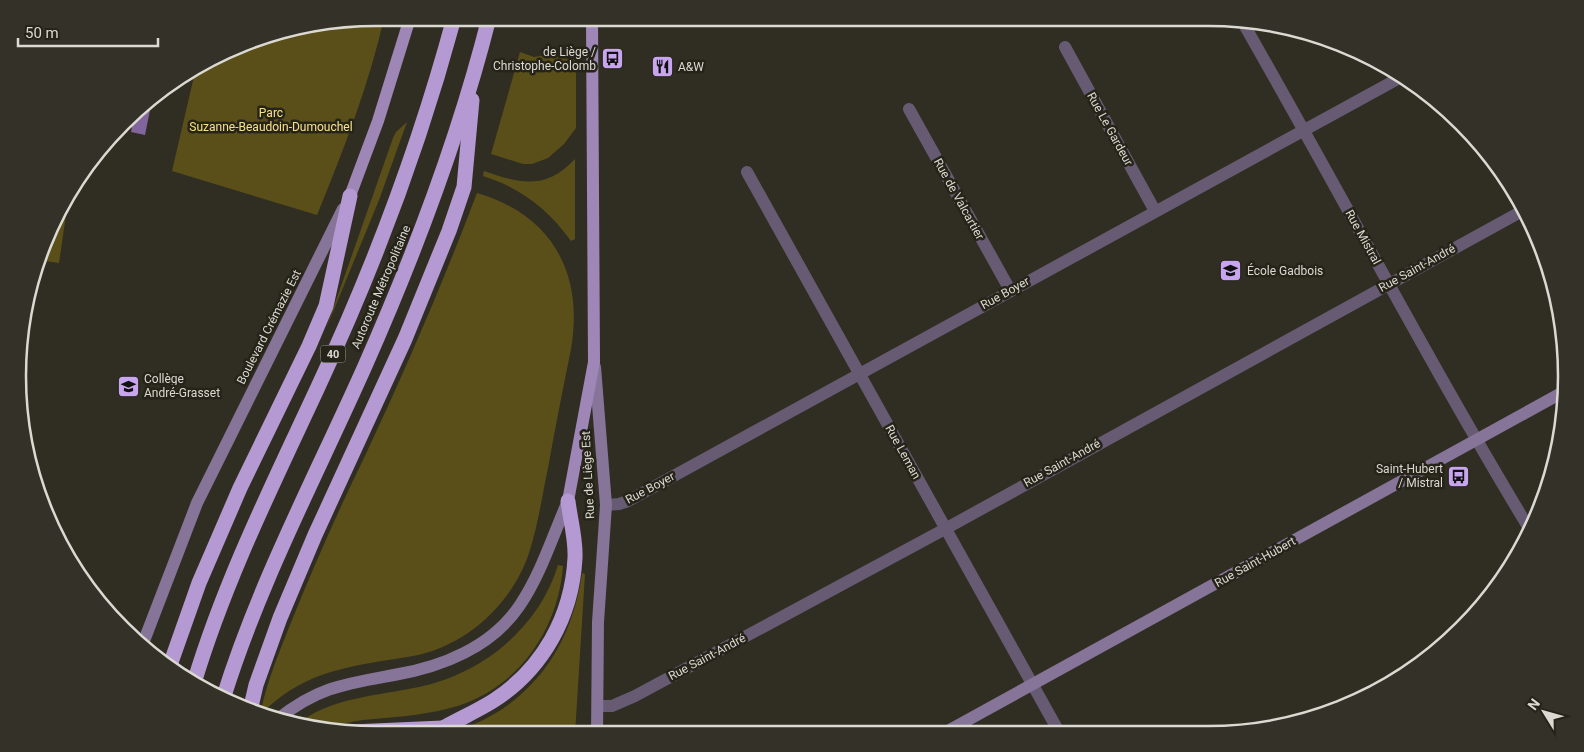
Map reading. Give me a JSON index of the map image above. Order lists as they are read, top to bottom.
{
  "streets": {
    "highway": ["Autoroute Métropolitaine", "40"],
    "main road": ["Boulevard Crémazie Est", "Rue de Liège Est"],
    "street": [
      "Rue Le Gardeur",
      "Rue de Valcartier",
      "Rue Mistral",
      "Rue Saint-André",
      "Rue Boyer",
      "Rue Leman",
      "Rue Saint-Hubert"
    ]
  },
  "crossings": [
    ["Rue Le Gardeur", "Rue Boyer"],
    ["Rue de Valcartier", "Rue Boyer"],
    ["Rue Mistral", "Rue Saint-André"],
    ["Rue Mistral", "Rue Boyer"],
    ["Rue Mistral", "Rue Saint-Hubert"],
    ["Rue Saint-André", "Rue Leman"],
    ["Rue Saint-André", "Rue de Liège Est"],
    ["Rue Boyer", "Rue Leman"],
    ["Rue Boyer", "Rue de Liège Est"],
    ["Rue Leman", "Rue Saint-Hubert"]
  ],
  "parks": ["Parc Suzanne-Beaudoin-Dumouchel"],
  "places": {
    "bus stop": ["de Liège / Christophe-Colomb", "Saint-Hubert / Mistral"],
    "restaurant": ["A&W"],
    "school or university": ["École Gadbois", "Collège André-Grasset"]
  },
  "scale_bar": "50 m",
  "north": "top left"
}
